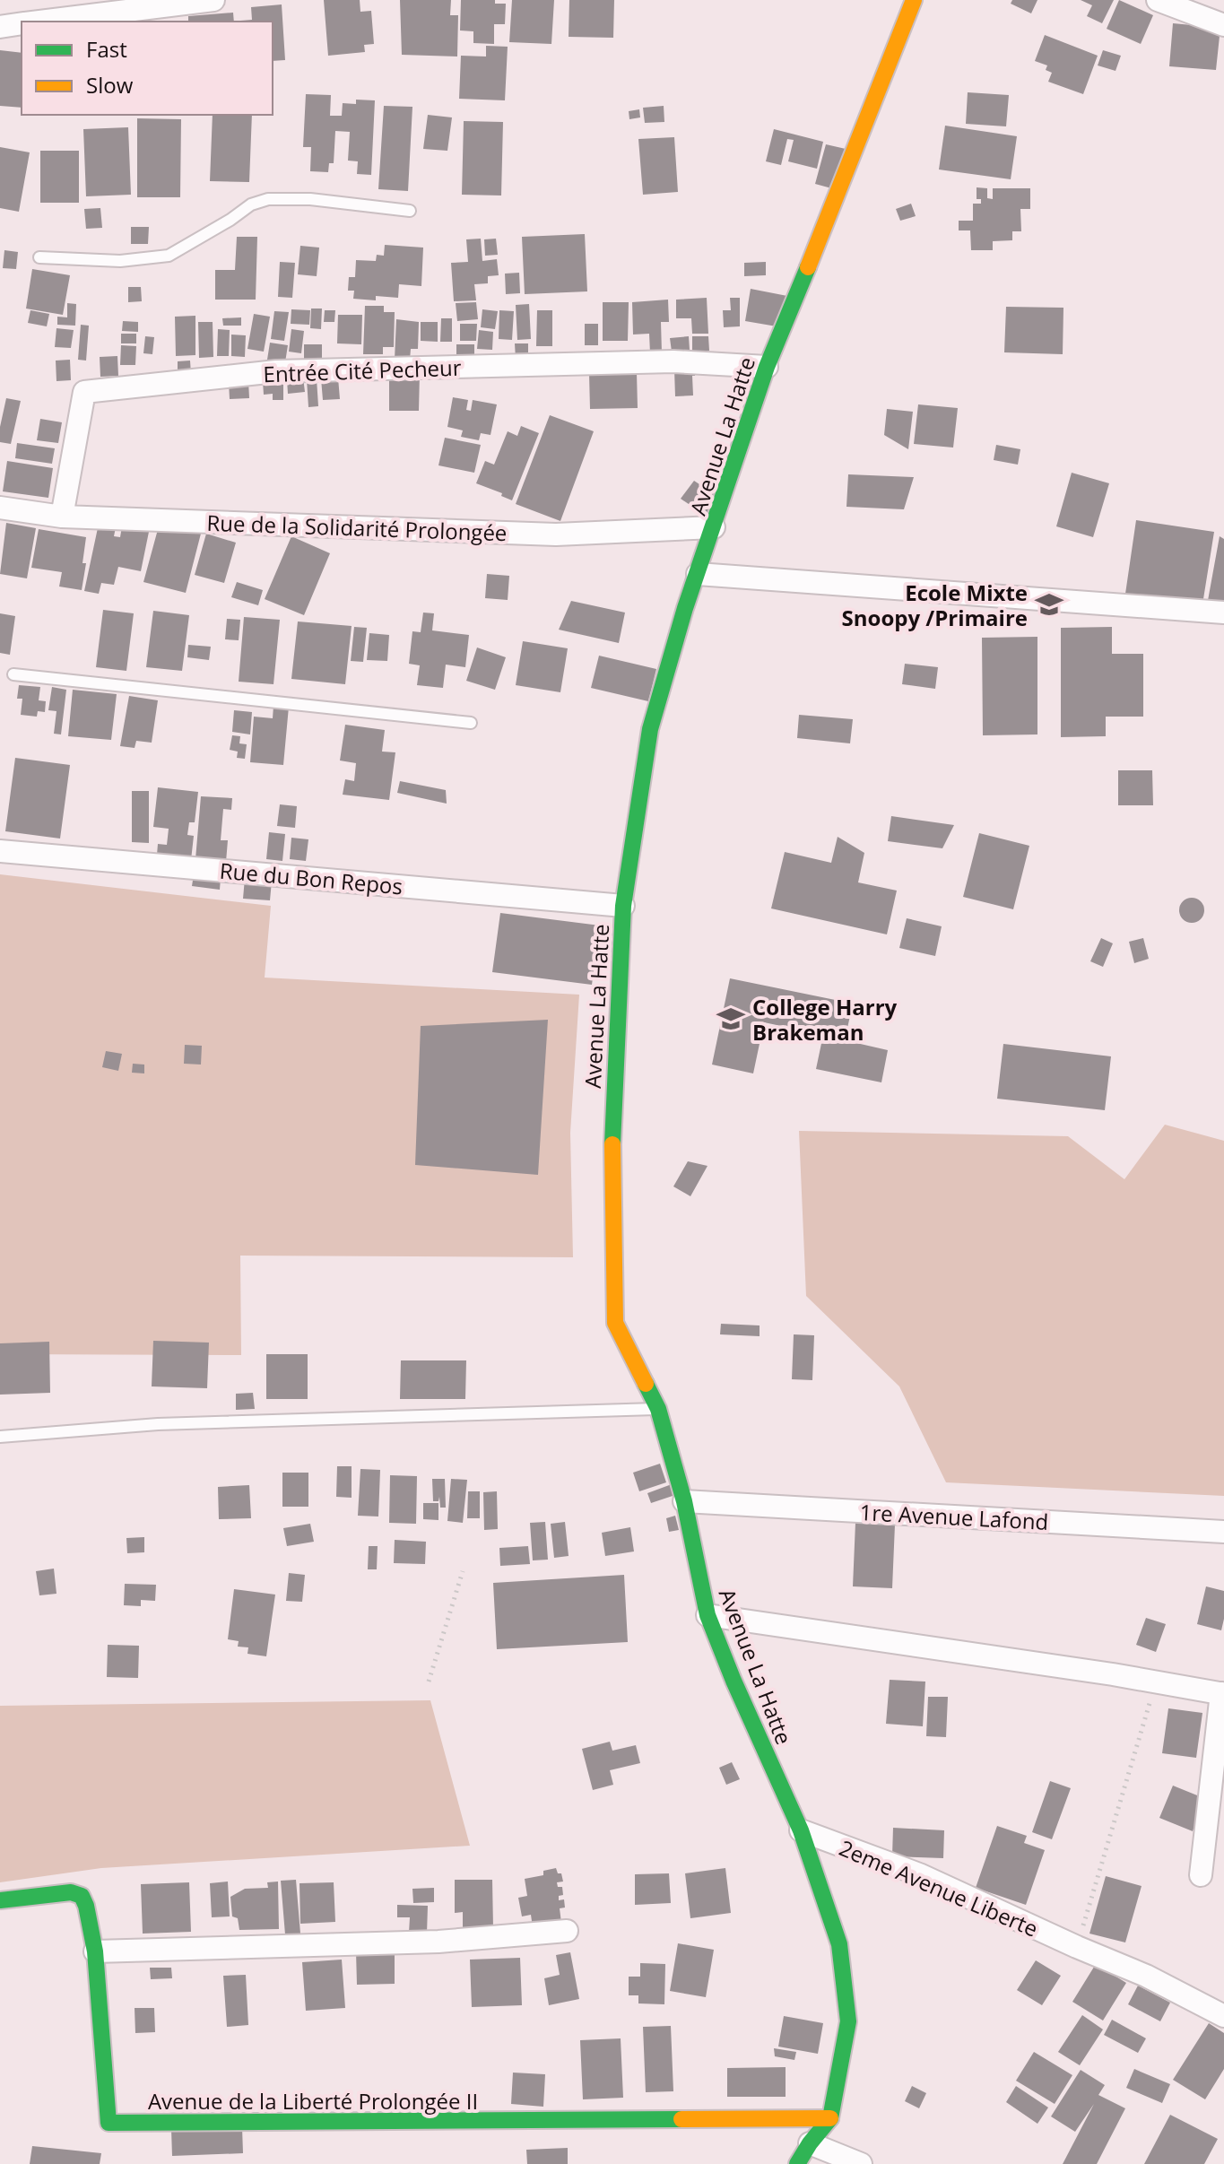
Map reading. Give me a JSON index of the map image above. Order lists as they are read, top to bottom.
{
  "streets": {
    "street": [
      "Entrée Cité Pecheur",
      "Avenue La Hatte",
      "Rue de la Solidarité Prolongée",
      "Rue du Bon Repos",
      "1re Avenue Lafond",
      "2eme Avenue Liberte",
      "Avenue de la Liberté Prolongée II"
    ]
  },
  "crossings": [
    ["Entrée Cité Pecheur", "Avenue La Hatte"],
    ["Entrée Cité Pecheur", "Rue de la Solidarité Prolongée"],
    ["Avenue La Hatte", "Rue de la Solidarité Prolongée"],
    ["Avenue La Hatte", "Rue du Bon Repos"],
    ["Avenue La Hatte", "1re Avenue Lafond"],
    ["Avenue La Hatte", "2eme Avenue Liberte"],
    ["Avenue La Hatte", "Avenue de la Liberté Prolongée II"]
  ],
  "places": {
    "school or university": ["Ecole Mixte Snoopy /Primaire", "College Harry Brakeman"]
  },
  "legend": ["Fast", "Slow"]
}
